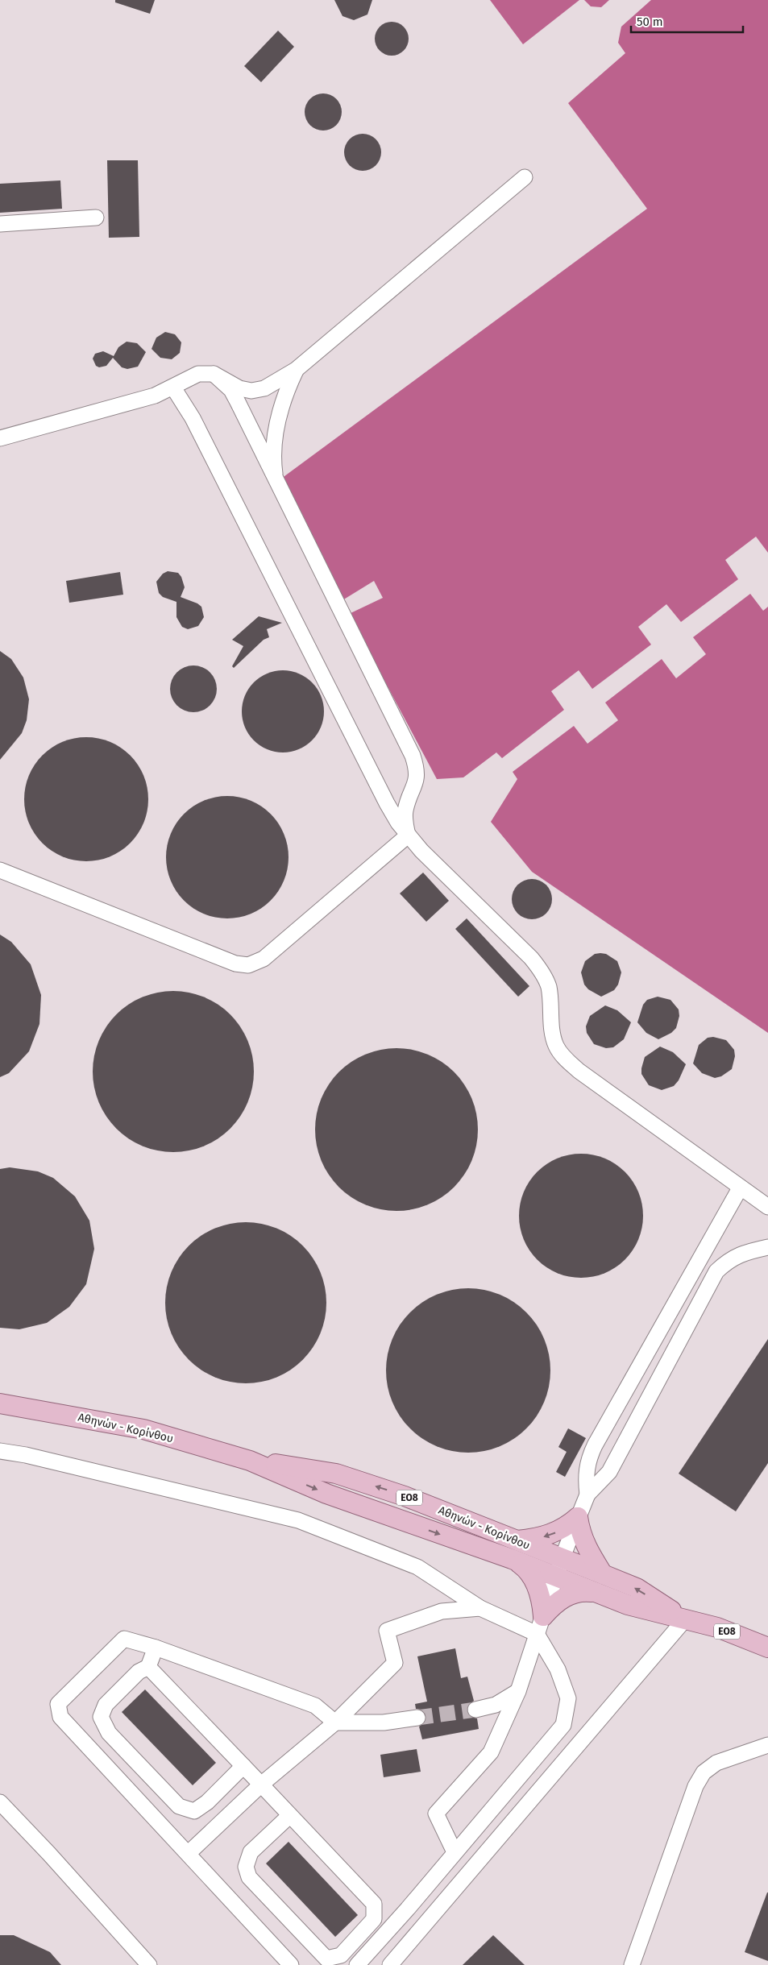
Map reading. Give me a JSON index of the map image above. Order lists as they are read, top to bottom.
{
  "streets": {
    "main road": ["Αθηνών - Κορίνθου", "ΕΟ8"]
  },
  "scale_bar": "50 m"
}
